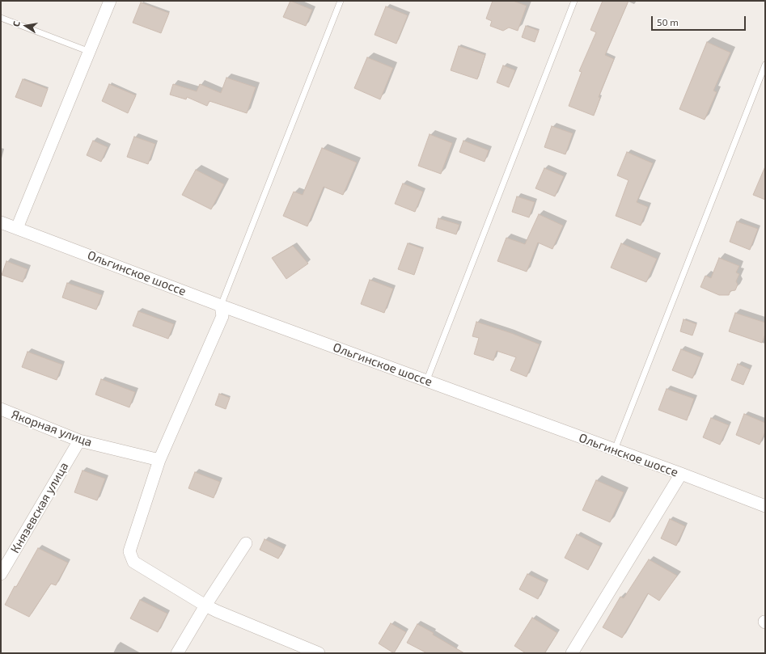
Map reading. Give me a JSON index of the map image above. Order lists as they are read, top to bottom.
{
  "streets": {
    "street": ["Ольгинское шоссе", "Якорная улица", "Князевская улица"]
  },
  "crossings": [
    ["Якорная улица", "Князевская улица"]
  ],
  "scale_bar": "50 m",
  "north": "left"
}
